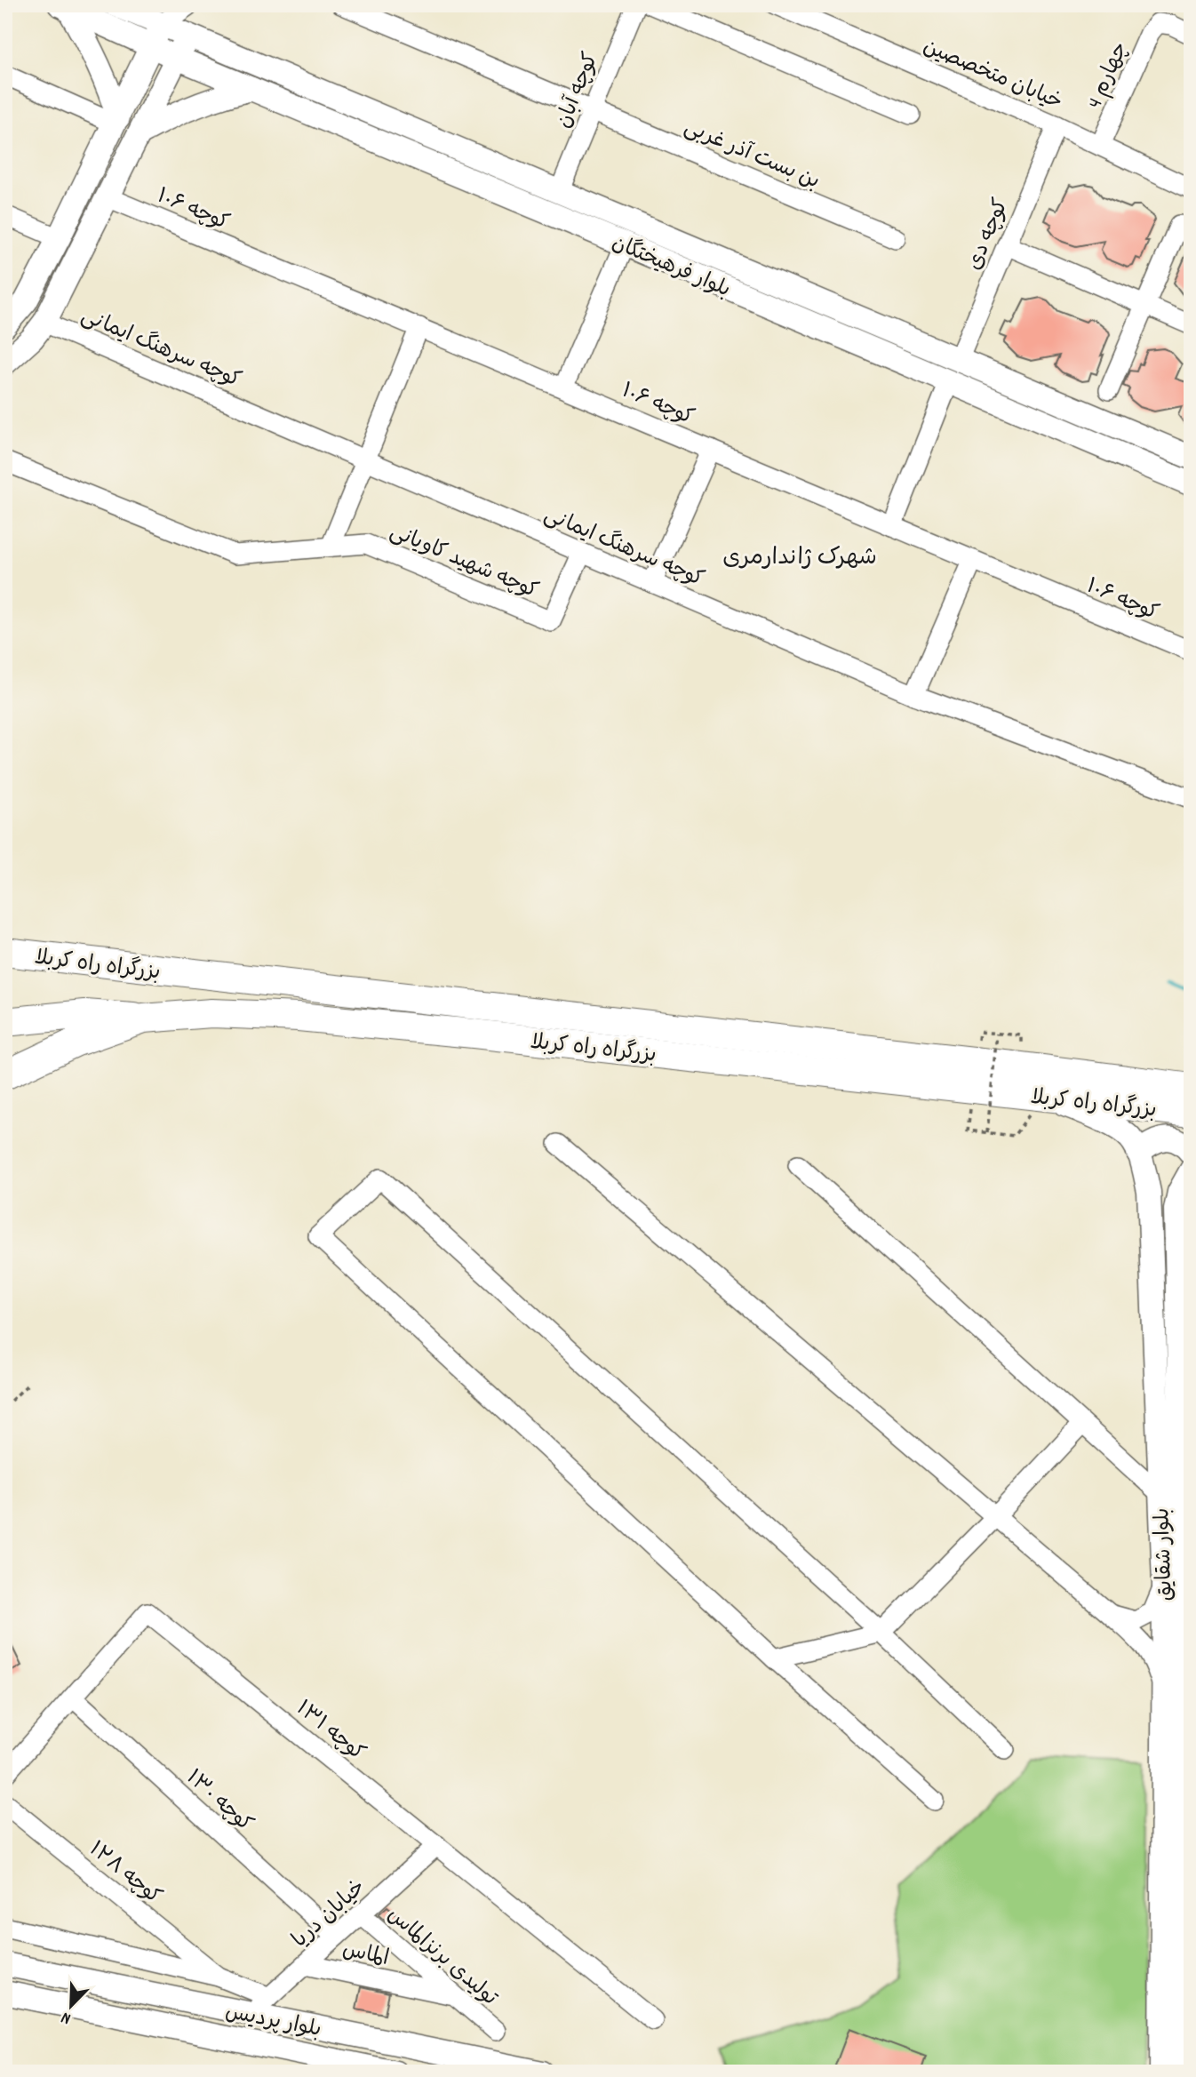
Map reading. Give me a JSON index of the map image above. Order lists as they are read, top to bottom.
{
  "streets": {
    "highway": ["بزرگراه راه کربلا"],
    "main road": ["بلوار فرهیختگان", "بلوار شقایق", "بلوار پردیس"],
    "street": [
      "خیابان متخصصین",
      "چهارم 4",
      "کوچه آبان",
      "بن بست آذر غربی",
      "کوچه ۱۰۶",
      "کوچه دی",
      "کوچه سرهنگ ایمانی",
      "کوچه شهید کاویانی",
      "کوچه ۱۳۱",
      "کوچه ۱۳۰",
      "کوچه ۱۲۸",
      "خیابان دریا",
      "الماس",
      "تولیدی برنزالماس"
    ]
  },
  "crossings": [
    ["خیابان متخصصین", "چهارم 4"],
    ["خیابان متخصصین", "کوچه دی"],
    ["کوچه آبان", "بن بست آذر غربی"],
    ["کوچه آبان", "بلوار فرهیختگان"],
    ["کوچه دی", "بلوار فرهیختگان"],
    ["کوچه سرهنگ ایمانی", "کوچه شهید کاویانی"],
    ["بزرگراه راه کربلا", "بلوار شقایق"],
    ["کوچه ۱۳۱", "کوچه ۱۳۰"],
    ["کوچه ۱۳۱", "خیابان دریا"],
    ["کوچه ۱۳۰", "خیابان دریا"],
    ["خیابان دریا", "الماس"],
    ["خیابان دریا", "تولیدی برنزالماس"],
    ["خیابان دریا", "بلوار پردیس"],
    ["الماس", "تولیدی برنزالماس"]
  ],
  "districts": ["شهرک ژاندارمری"],
  "north": "bottom left"
}
